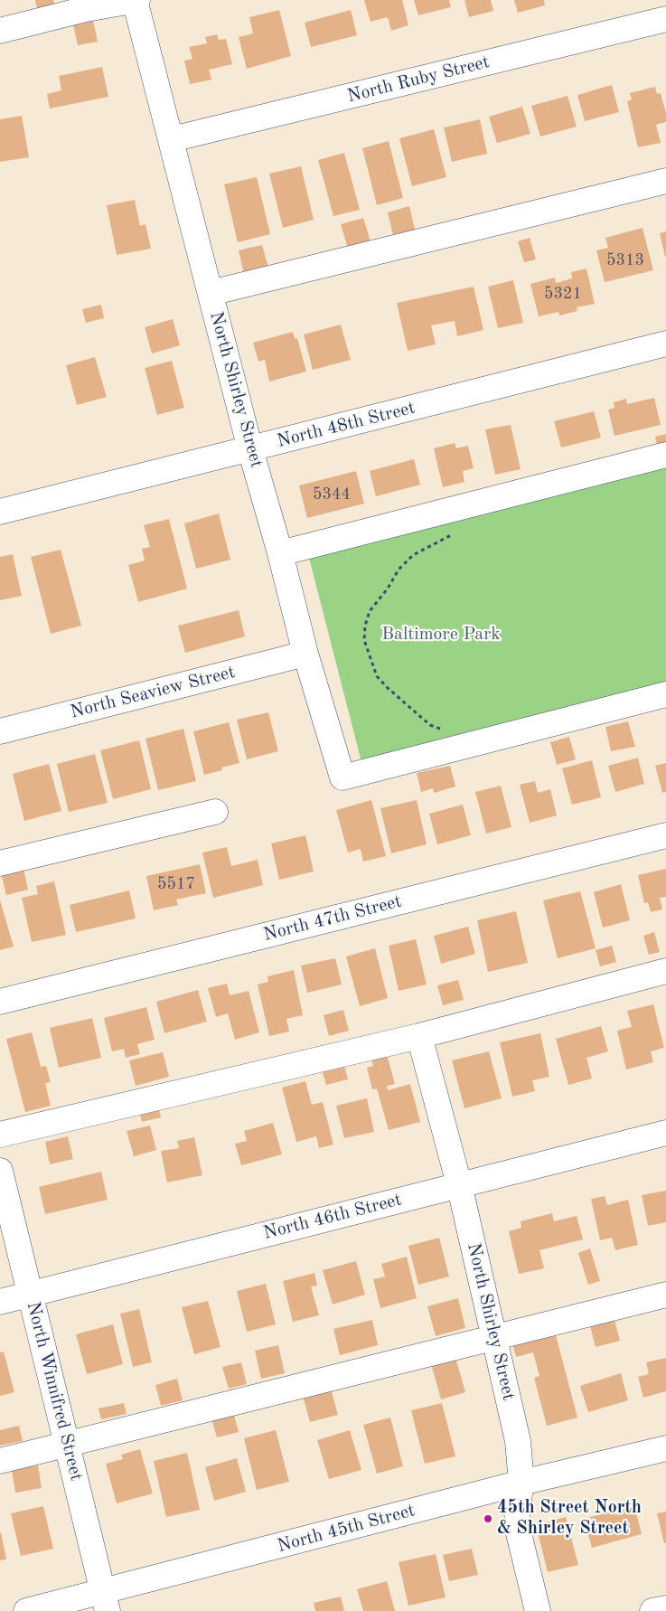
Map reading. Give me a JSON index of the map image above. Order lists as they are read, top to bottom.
{
  "streets": {
    "street": [
      "North Ruby Street",
      "North Shirley Street",
      "North 48th Street",
      "North Seaview Street",
      "North 47th Street",
      "North 46th Street",
      "North Winnifred Street",
      "North 45th Street"
    ]
  },
  "crossings": [
    ["North Ruby Street", "North Shirley Street"],
    ["North Shirley Street", "North 48th Street"],
    ["North Shirley Street", "North Seaview Street"],
    ["North Shirley Street", "North 46th Street"],
    ["North Shirley Street", "North 45th Street"],
    ["North 46th Street", "North Winnifred Street"],
    ["North Winnifred Street", "North 45th Street"]
  ],
  "parks": ["Baltimore Park"],
  "places": ["45th Street North & Shirley Street"],
  "house_numbers": [
    "5313",
    "5321",
    "5344",
    "5517"
  ]
}
